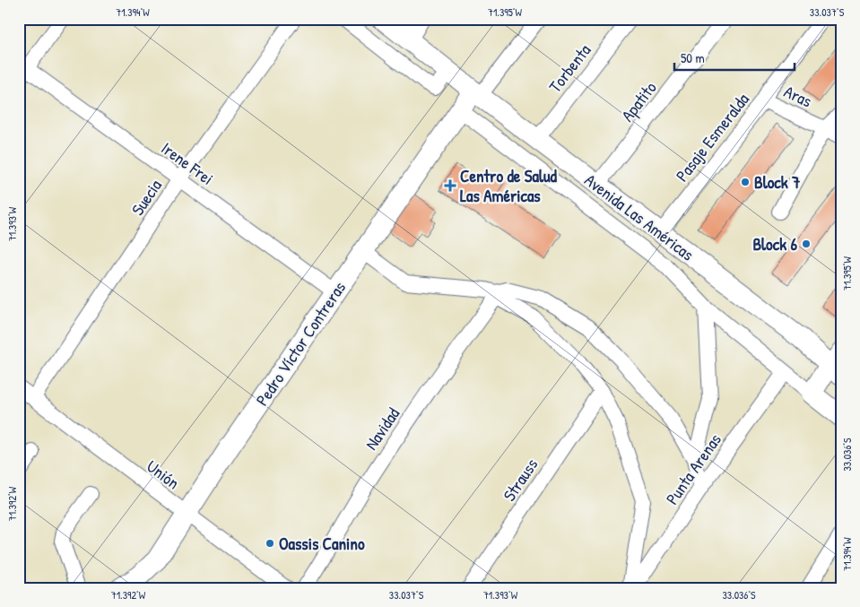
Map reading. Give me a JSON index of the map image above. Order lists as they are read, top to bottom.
{
  "streets": {
    "street": [
      "Torbenta",
      "Aras",
      "Apatito",
      "Pasaje Esmeralda",
      "Irene Frei",
      "Suecia",
      "Avenida Las Américas",
      "Pedro Víctor Contreras",
      "Navidad",
      "Punta Arenas",
      "Unión",
      "Strauss"
    ]
  },
  "crossings": [
    ["Torbenta", "Avenida Las Américas"],
    ["Aras", "Pasaje Esmeralda"],
    ["Apatito", "Avenida Las Américas"],
    ["Pasaje Esmeralda", "Avenida Las Américas"],
    ["Irene Frei", "Suecia"],
    ["Irene Frei", "Pedro Víctor Contreras"],
    ["Suecia", "Unión"],
    ["Avenida Las Américas", "Pedro Víctor Contreras"],
    ["Avenida Las Américas", "Punta Arenas"],
    ["Pedro Víctor Contreras", "Unión"]
  ],
  "places": {
    "other": ["Block 7", "Block 6", "Oassis Canino"],
    "health": ["Centro de Salud Las Américas"]
  },
  "scale_bar": "50 m",
  "coordinates": [
    "71.394°W",
    "71.395°W",
    "33.037°S",
    "71.393°W",
    "33.036°S",
    "71.392°W"
  ]
}
